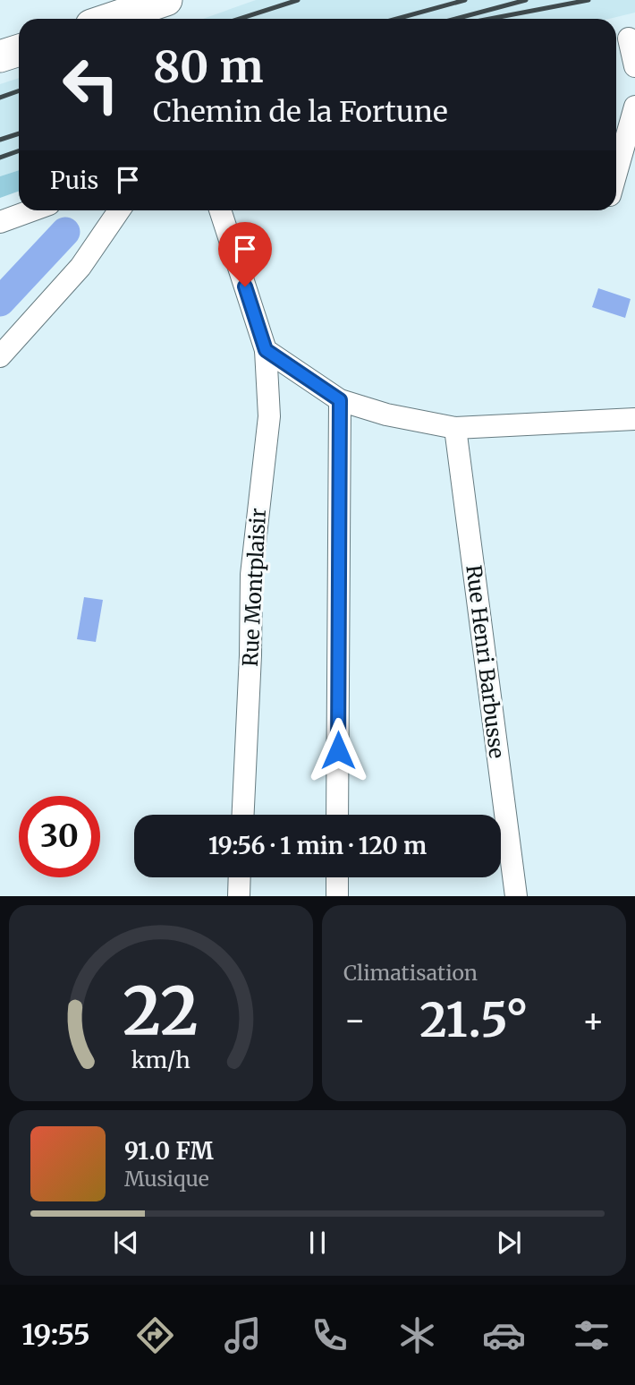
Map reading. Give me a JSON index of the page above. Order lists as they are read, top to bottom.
{
  "streets": {
    "street": ["Rue Montplaisir", "Rue Henri Barbusse"]
  },
  "page": {
    "turn": ["80 m", "Chemin de la Fortune"],
    "then": "Puis",
    "limit": "30",
    "trip": "19:56 · 1 min · 120 m",
    "tile": "Climatisation",
    "heat": ["−", "21.5°", "+"],
    "song": ["91.0 FM", "Musique"],
    "tabs": "19:55",
    "gauge": ["22", "km/h"]
  }
}
